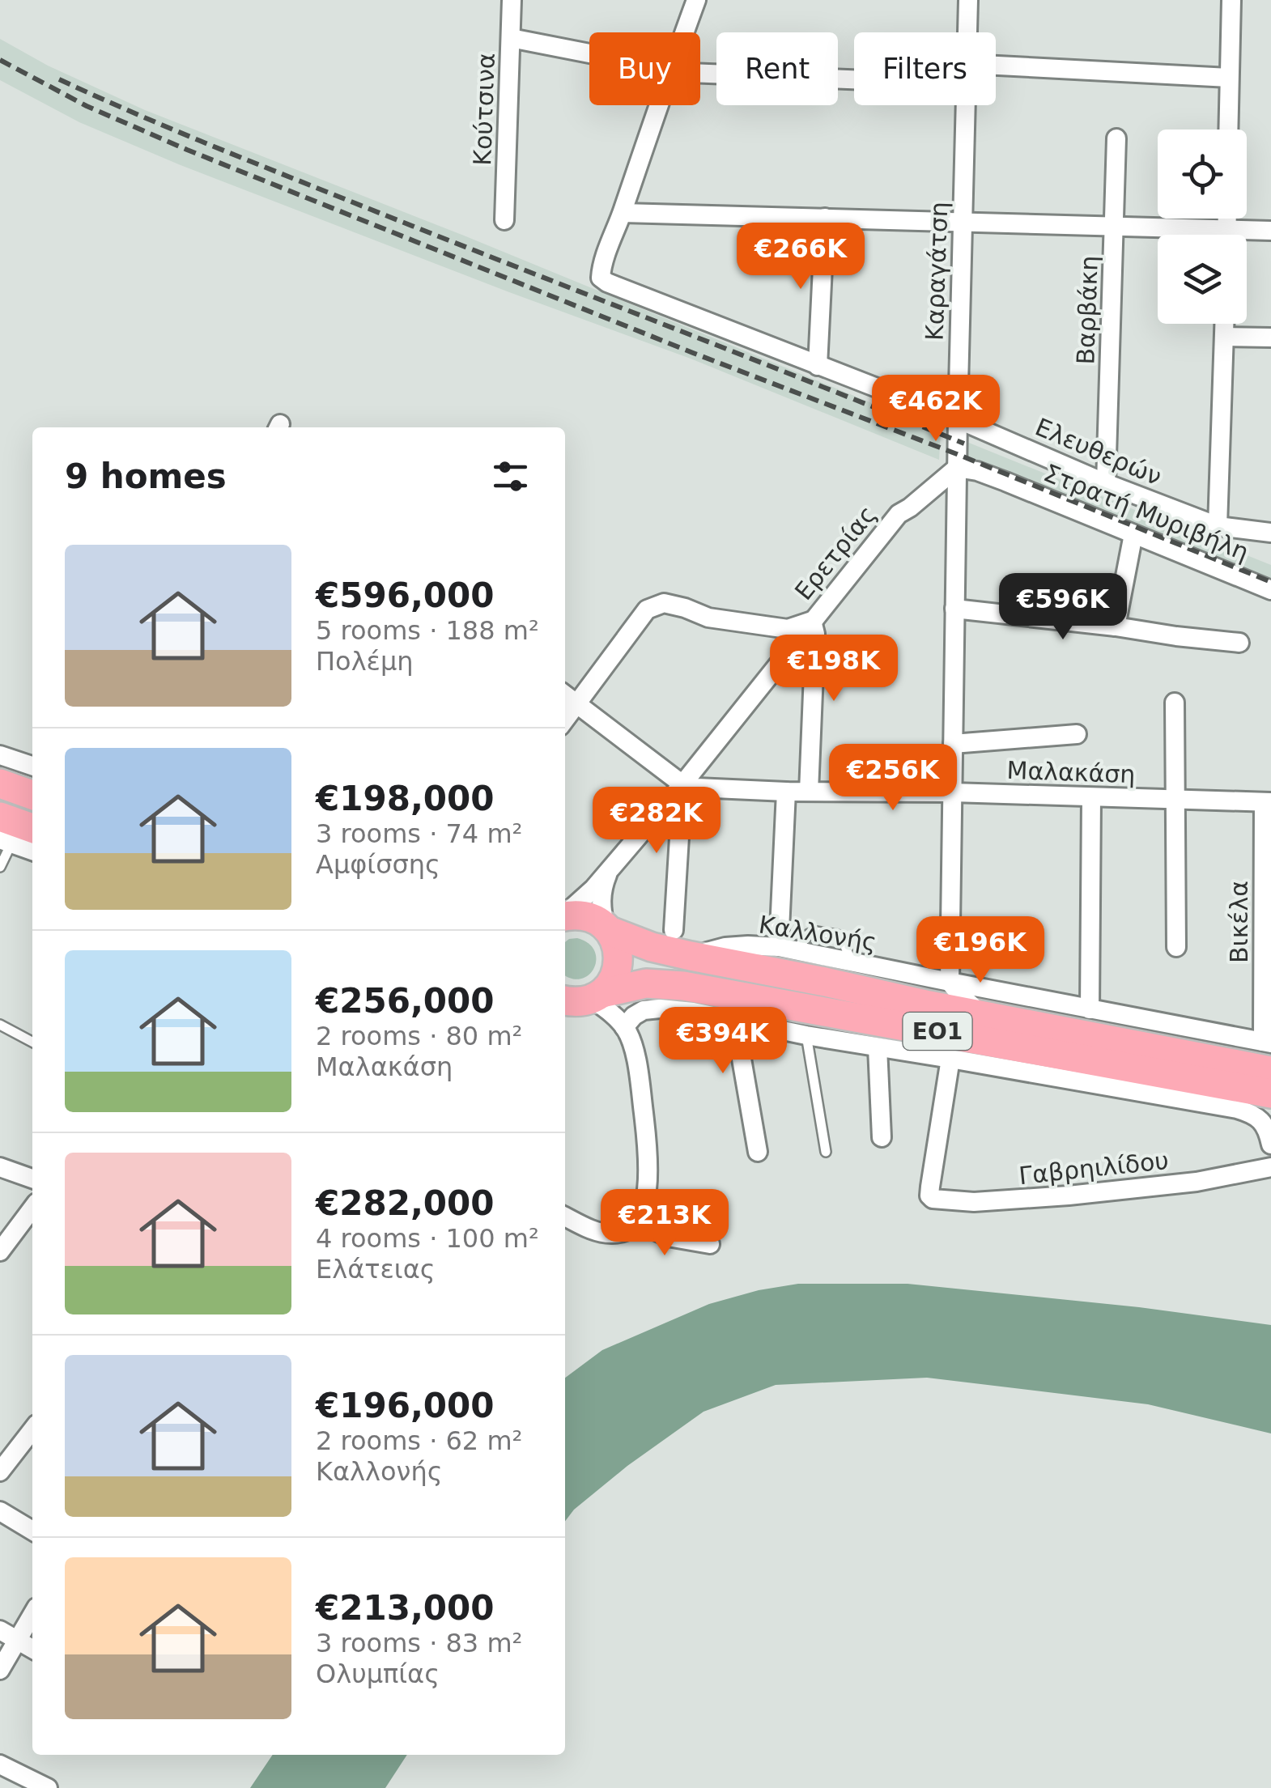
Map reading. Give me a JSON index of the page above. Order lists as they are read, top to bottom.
{
  "streets": {
    "main road": ["ΕΟ1"],
    "street": [
      "Κούτσινα",
      "Καραγάτση",
      "Βαρβάκη",
      "Ελευθερών",
      "Στρατή Μυριβήλη",
      "Ερετρίας",
      "Μαλακάση",
      "Βικέλα",
      "Καλλoνής",
      "Γαβρηιλίδου"
    ]
  },
  "crossings": [
    ["Καραγάτση", "Ελευθερών"],
    ["Καραγάτση", "Στρατή Μυριβήλη"],
    ["Καραγάτση", "Ερετρίας"],
    ["Καραγάτση", "Μαλακάση"],
    ["Καραγάτση", "Καλλoνής"],
    ["Βαρβάκη", "Ελευθερών"],
    ["Στρατή Μυριβήλη", "Ερετρίας"],
    ["Ερετρίας", "Μαλακάση"],
    ["Ερετρίας", "ΕΟ1"],
    ["Μαλακάση", "Βικέλα"],
    ["Βικέλα", "Καλλoνής"],
    ["Καλλoνής", "ΕΟ1"]
  ],
  "page": {
    "chip": ["Buy", "Rent", "Filters"],
    "price": [
      "€266K",
      "€462K",
      "€596K",
      "€198K",
      "€256K",
      "€282K",
      "€196K",
      "€394K",
      "€213K"
    ],
    "heading": "9 homes",
    "list": [
      {
        "name": "€596,000",
        "note": "5 rooms · 188 m² · Πολέμη"
      },
      {
        "name": "€198,000",
        "note": "3 rooms · 74 m² · Αμφίσσης"
      },
      {
        "name": "€256,000",
        "note": "2 rooms · 80 m² · Μαλακάση"
      },
      {
        "name": "€282,000",
        "note": "4 rooms · 100 m² · Ελάτειας"
      },
      {
        "name": "€196,000",
        "note": "2 rooms · 62 m² · Καλλoνής"
      },
      {
        "name": "€213,000",
        "note": "3 rooms · 83 m² · Ολυμπίας"
      }
    ]
  }
}
